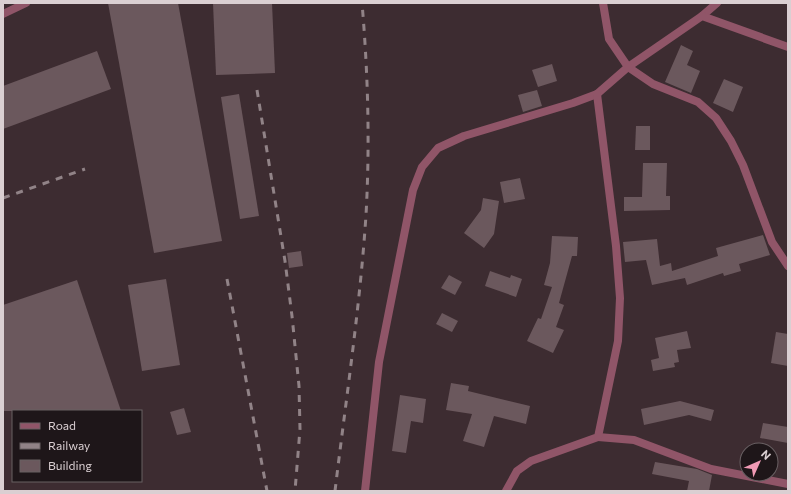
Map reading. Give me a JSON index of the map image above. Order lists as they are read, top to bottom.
{
  "legend": ["Road", "Railway", "Building"],
  "north": "top right"
}
